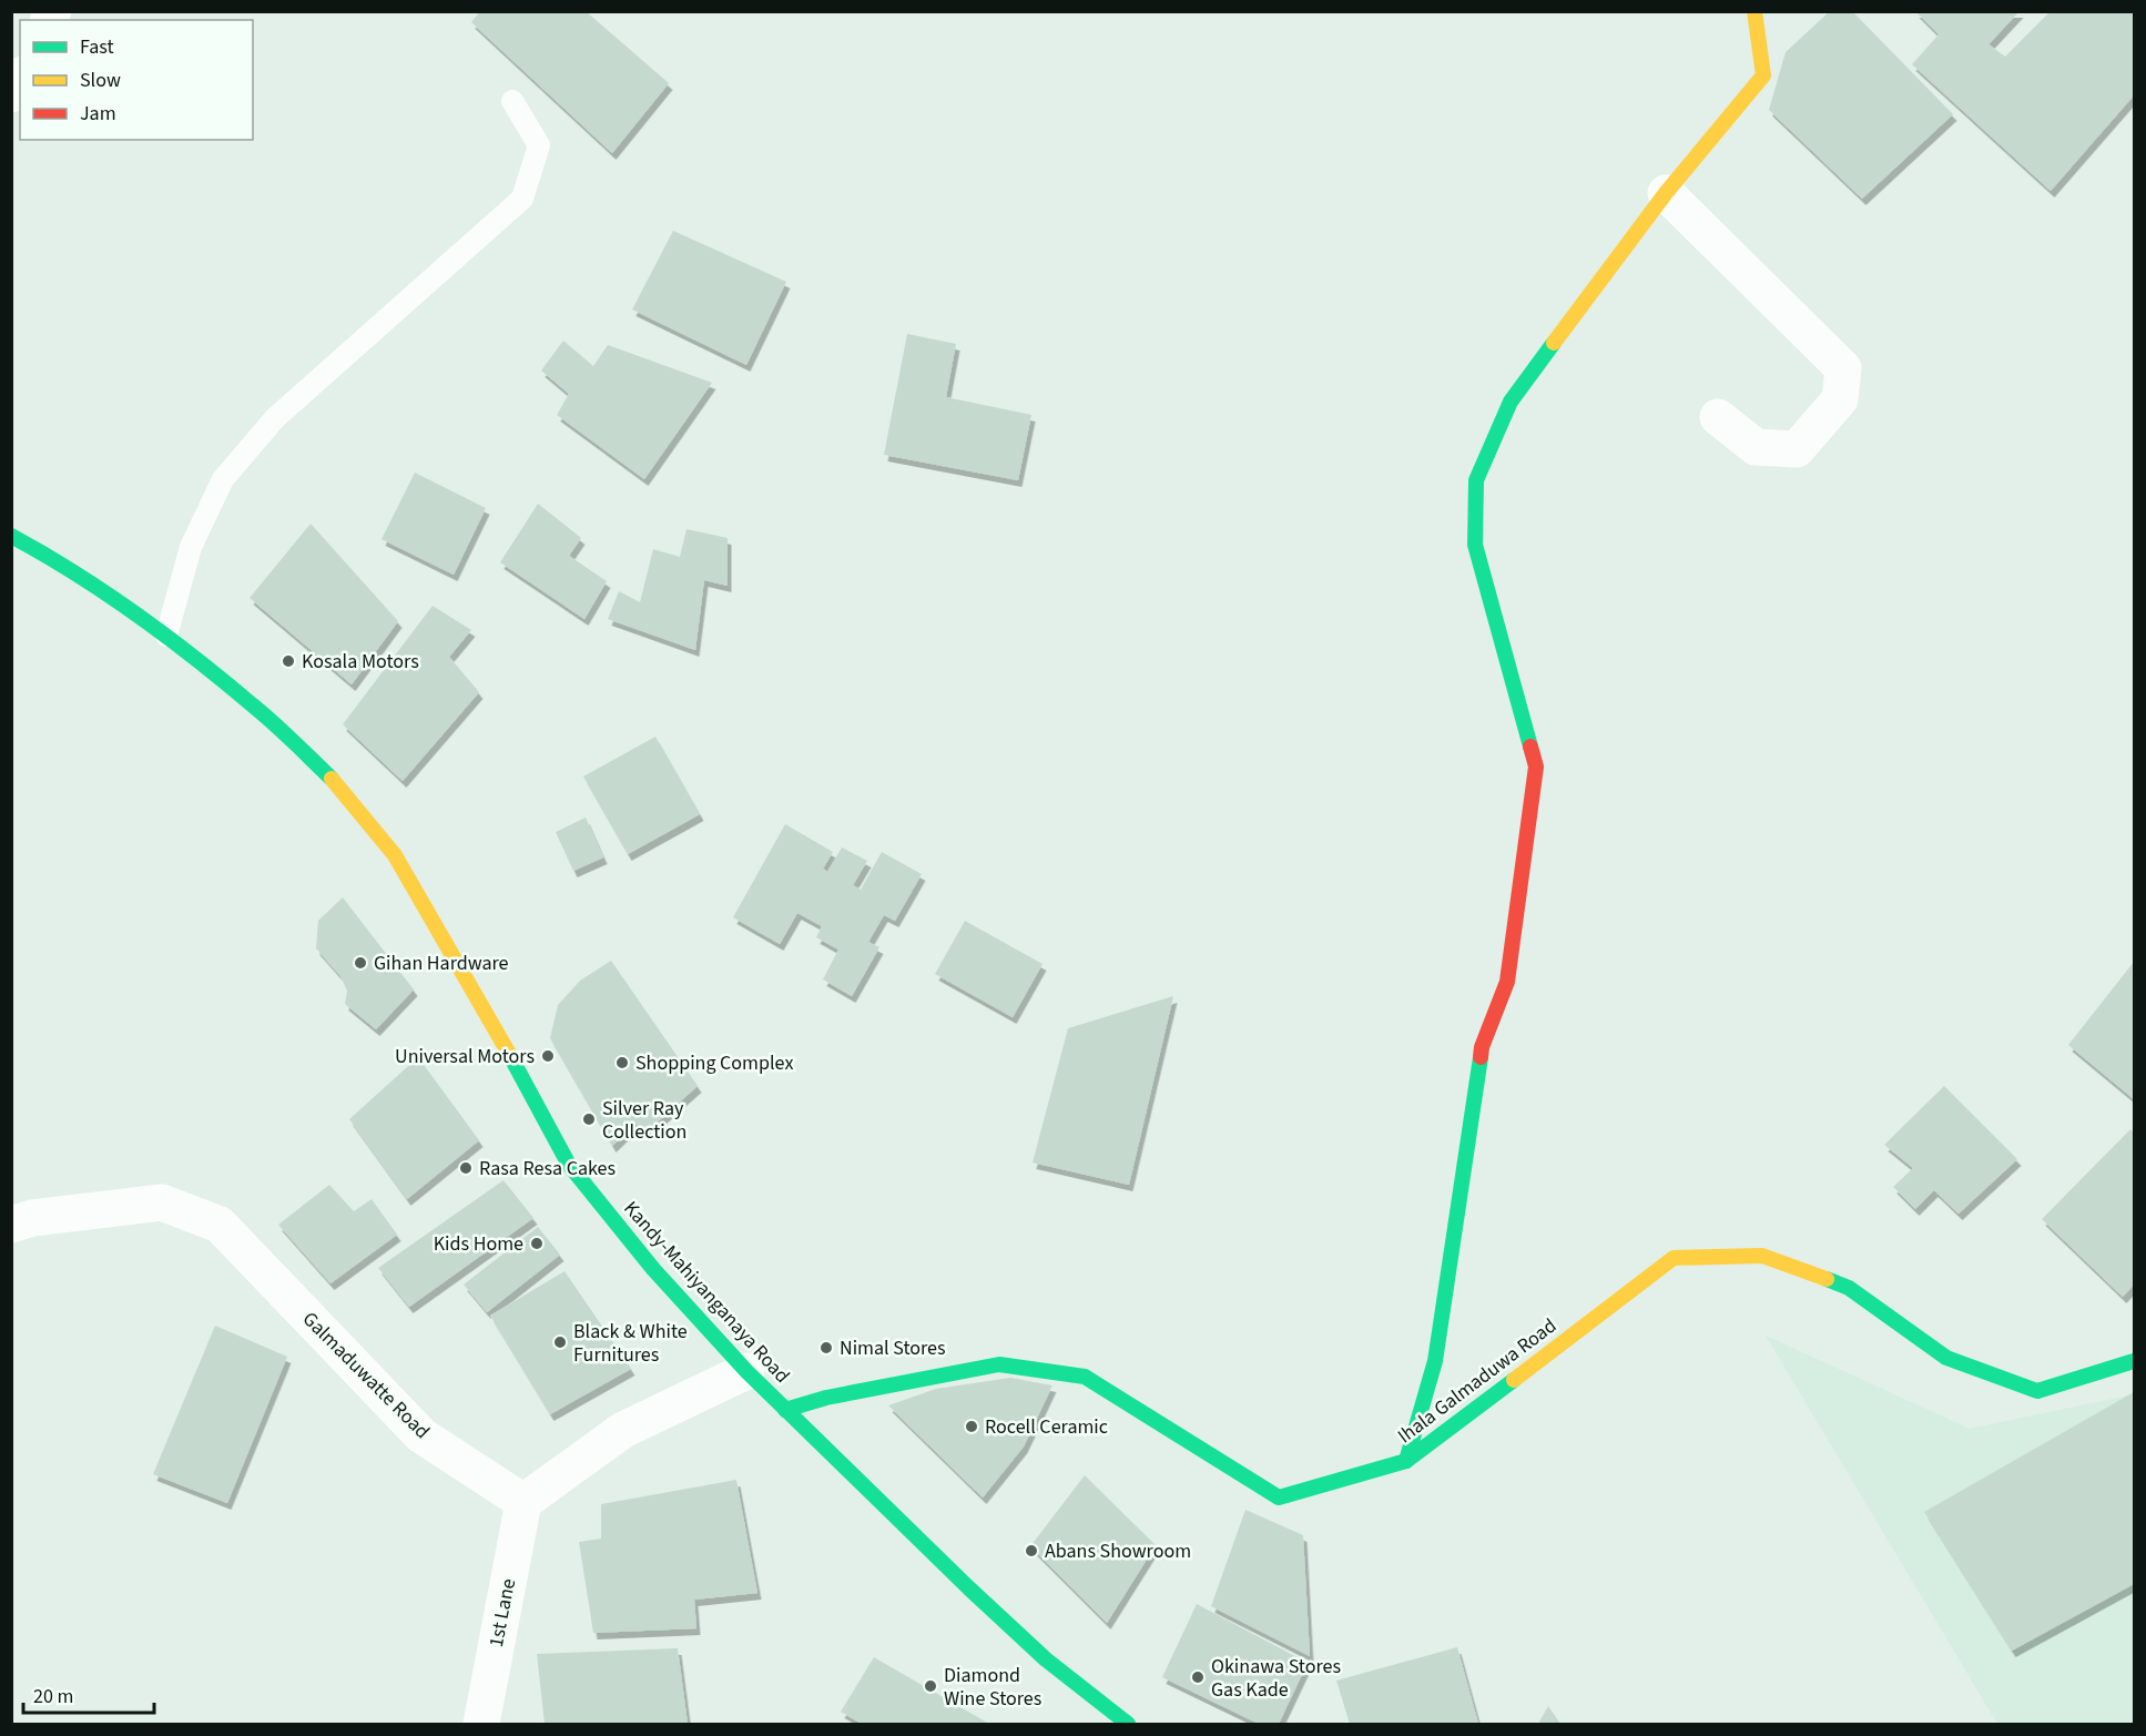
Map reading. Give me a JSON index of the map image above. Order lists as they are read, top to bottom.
{
  "streets": {
    "main road": ["Kandy-Mahiyanganaya Road", "Ihala Galmaduwa Road"],
    "street": ["Galmaduwatte Road", "1st Lane"]
  },
  "crossings": [
    ["Kandy-Mahiyanganaya Road", "Ihala Galmaduwa Road"],
    ["Galmaduwatte Road", "1st Lane"]
  ],
  "places": [
    "Kosala Motors",
    "Gihan Hardware",
    "Universal Motors",
    "Shopping Complex",
    "Silver Ray Collection",
    "Rasa Resa Cakes",
    "Kids Home",
    "Black & White Furnitures",
    "Nimal Stores",
    "Rocell Ceramic",
    "Abans Showroom",
    "Okinawa Stores Gas Kade",
    "Diamond Wine Stores"
  ],
  "legend": ["Fast", "Slow", "Jam"],
  "scale_bar": "20 m"
}
